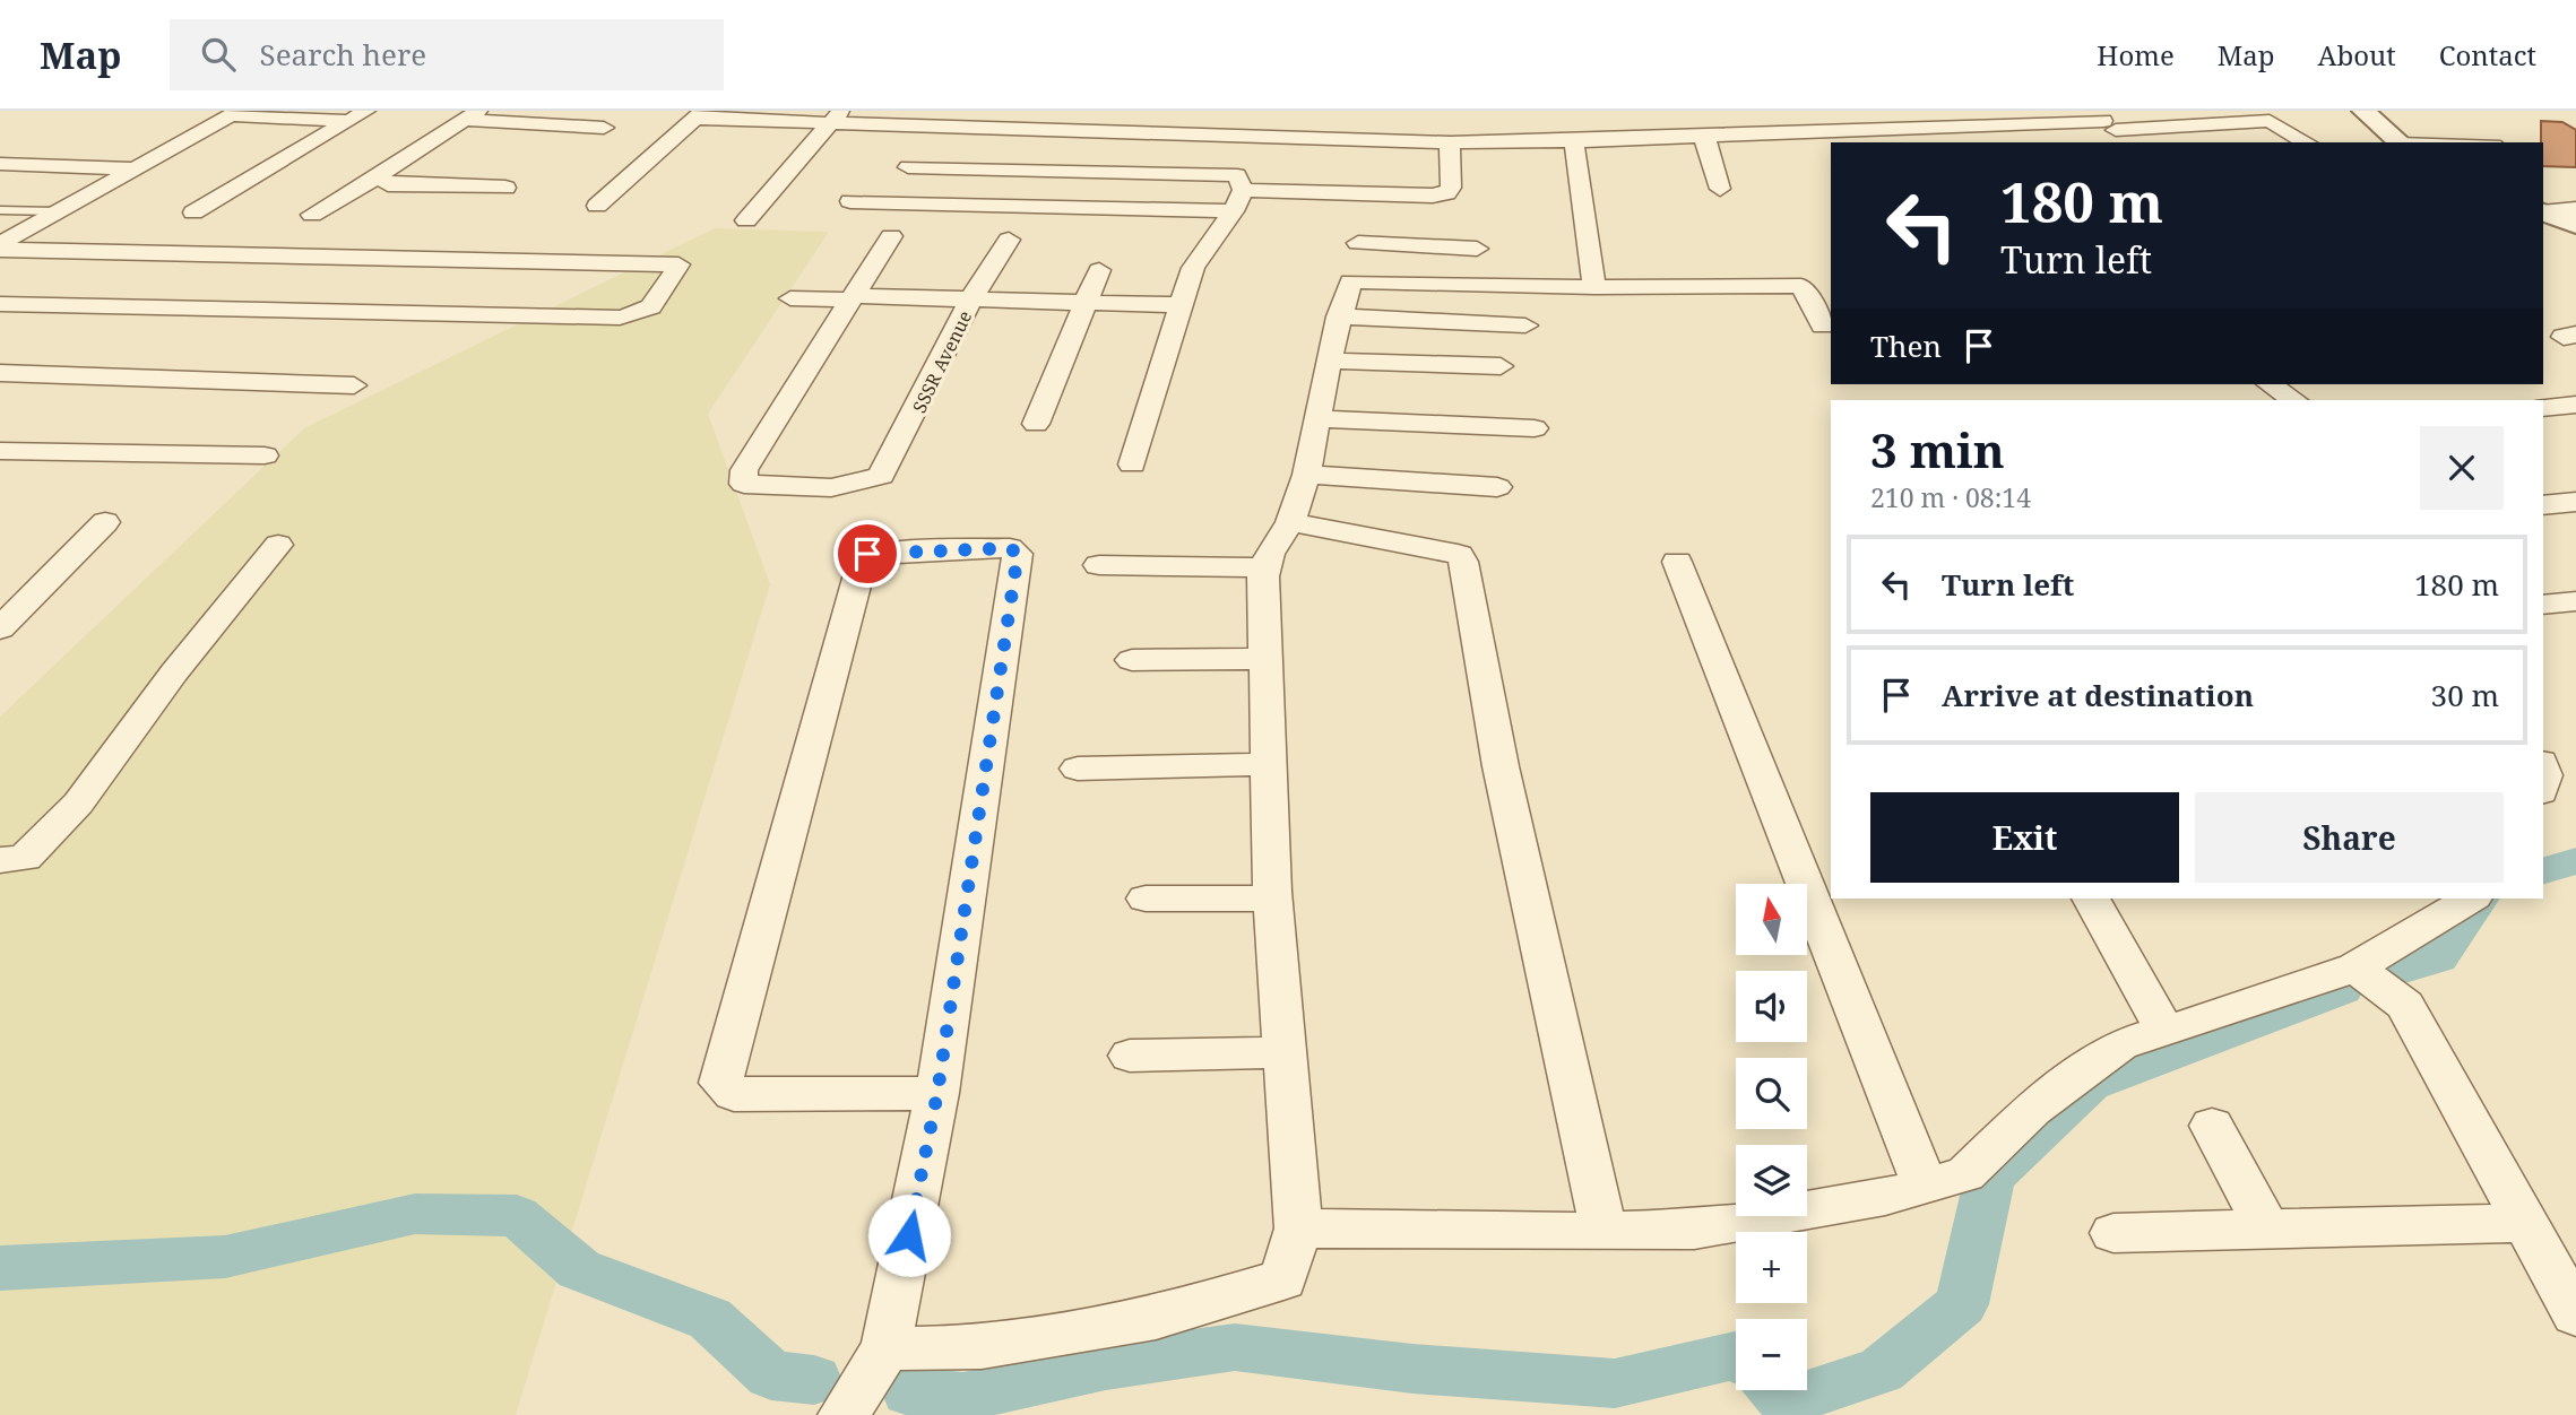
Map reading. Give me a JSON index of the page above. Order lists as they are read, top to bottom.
{
  "streets": {
    "street": ["SSSR Avenue"]
  },
  "north": "top",
  "page": {
    "header": "Map",
    "search": "Search here",
    "nav": [
      "Home",
      "Map",
      "About",
      "Contact"
    ],
    "turn": ["180 m", "Turn left"],
    "then": "Then",
    "heading": ["3 min", "210 m · 08:14"],
    "list": [
      {
        "name": "Turn left",
        "value": "180 m"
      },
      {
        "name": "Arrive at destination",
        "value": "30 m"
      }
    ],
    "buttons": ["Exit", "Share"],
    "map_buttons": ["+", "−"]
  }
}
